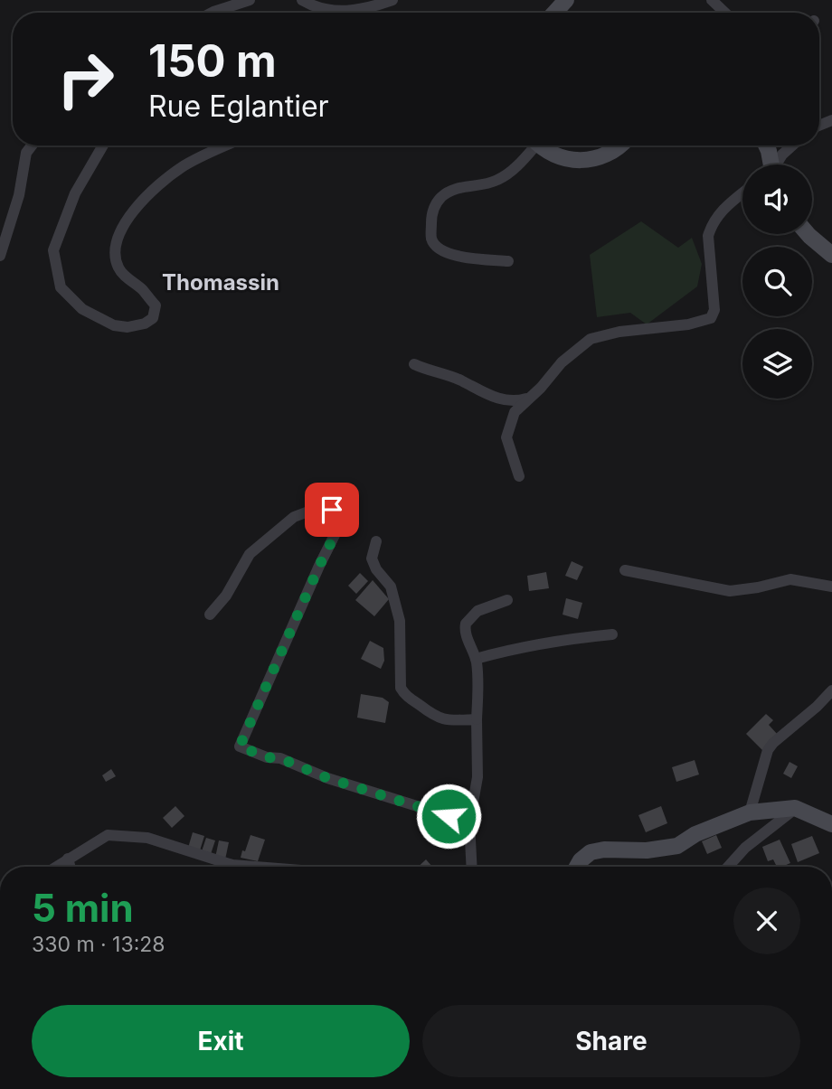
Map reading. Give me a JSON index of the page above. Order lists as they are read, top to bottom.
{
  "districts": ["Thomassin"],
  "page": {
    "turn": ["150 m", "Rue Eglantier"],
    "heading": ["5 min", "330 m · 13:28"],
    "buttons": ["Exit", "Share"]
  }
}
